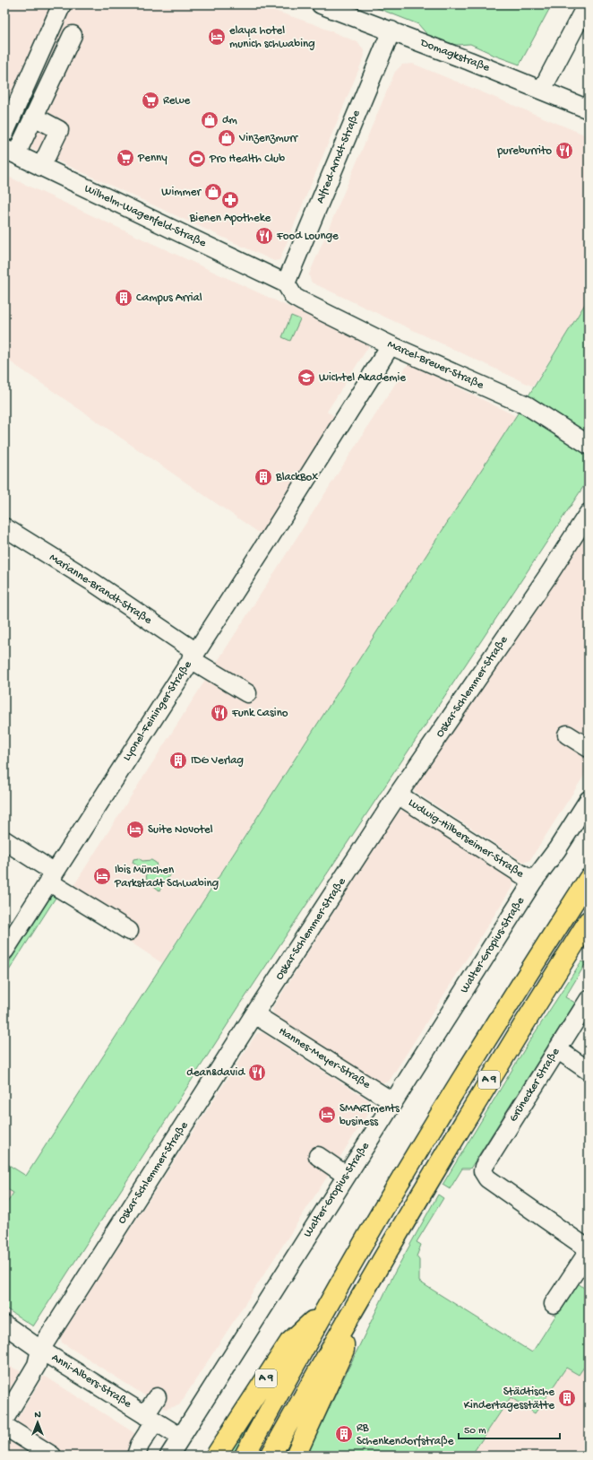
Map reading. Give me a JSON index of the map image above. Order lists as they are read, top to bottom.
{
  "streets": {
    "highway": ["A 9"],
    "street": [
      "Domagkstraße",
      "Alfred-Arndt-Straße",
      "Wilhelm-Wagenfeld-Straße",
      "Marcel-Breuer-Straße",
      "Marianne-Brandt-Straße",
      "Oskar-Schlemmer-Straße",
      "Lyonel-Feininger-Straße",
      "Ludwig-Hilberseimer-Straße",
      "Walter-Gropius-Straße",
      "Hannes-Meyer-Straße",
      "Grünecker Straße",
      "Anni-Albers-Straße"
    ]
  },
  "crossings": [
    ["Domagkstraße", "Alfred-Arndt-Straße"],
    ["Alfred-Arndt-Straße", "Wilhelm-Wagenfeld-Straße"],
    ["Alfred-Arndt-Straße", "Marcel-Breuer-Straße"],
    ["Wilhelm-Wagenfeld-Straße", "Marcel-Breuer-Straße"],
    ["Marcel-Breuer-Straße", "Lyonel-Feininger-Straße"],
    ["Marianne-Brandt-Straße", "Lyonel-Feininger-Straße"],
    ["Oskar-Schlemmer-Straße", "Ludwig-Hilberseimer-Straße"],
    ["Oskar-Schlemmer-Straße", "Hannes-Meyer-Straße"],
    ["Oskar-Schlemmer-Straße", "Anni-Albers-Straße"],
    ["Ludwig-Hilberseimer-Straße", "Walter-Gropius-Straße"],
    ["Walter-Gropius-Straße", "Hannes-Meyer-Straße"],
    ["Walter-Gropius-Straße", "Anni-Albers-Straße"]
  ],
  "places": {
    "hotel": [
      "elaya hotel munich schwabing",
      "Suite Novotel",
      "Ibis München Parkstadt Schwabing",
      "SMARTments business"
    ],
    "supermarket": ["Rewe", "Penny"],
    "shop": ["dm", "Vinzenzmurr", "Wimmer"],
    "restaurant": [
      "pureburrito",
      "Food Lounge",
      "Funk Casino",
      "dean&david"
    ],
    "sports": ["Pro Health Club"],
    "pharmacy": ["Bienen Apotheke"],
    "building": [
      "Campus Arrial",
      "BlackBox",
      "IDG Verlag",
      "Städtische Kindertagesstätte",
      "RB Schenkendorfstraße"
    ],
    "school or university": ["Wichtel Akademie"]
  },
  "scale_bar": "50 m",
  "north": "top"
}
